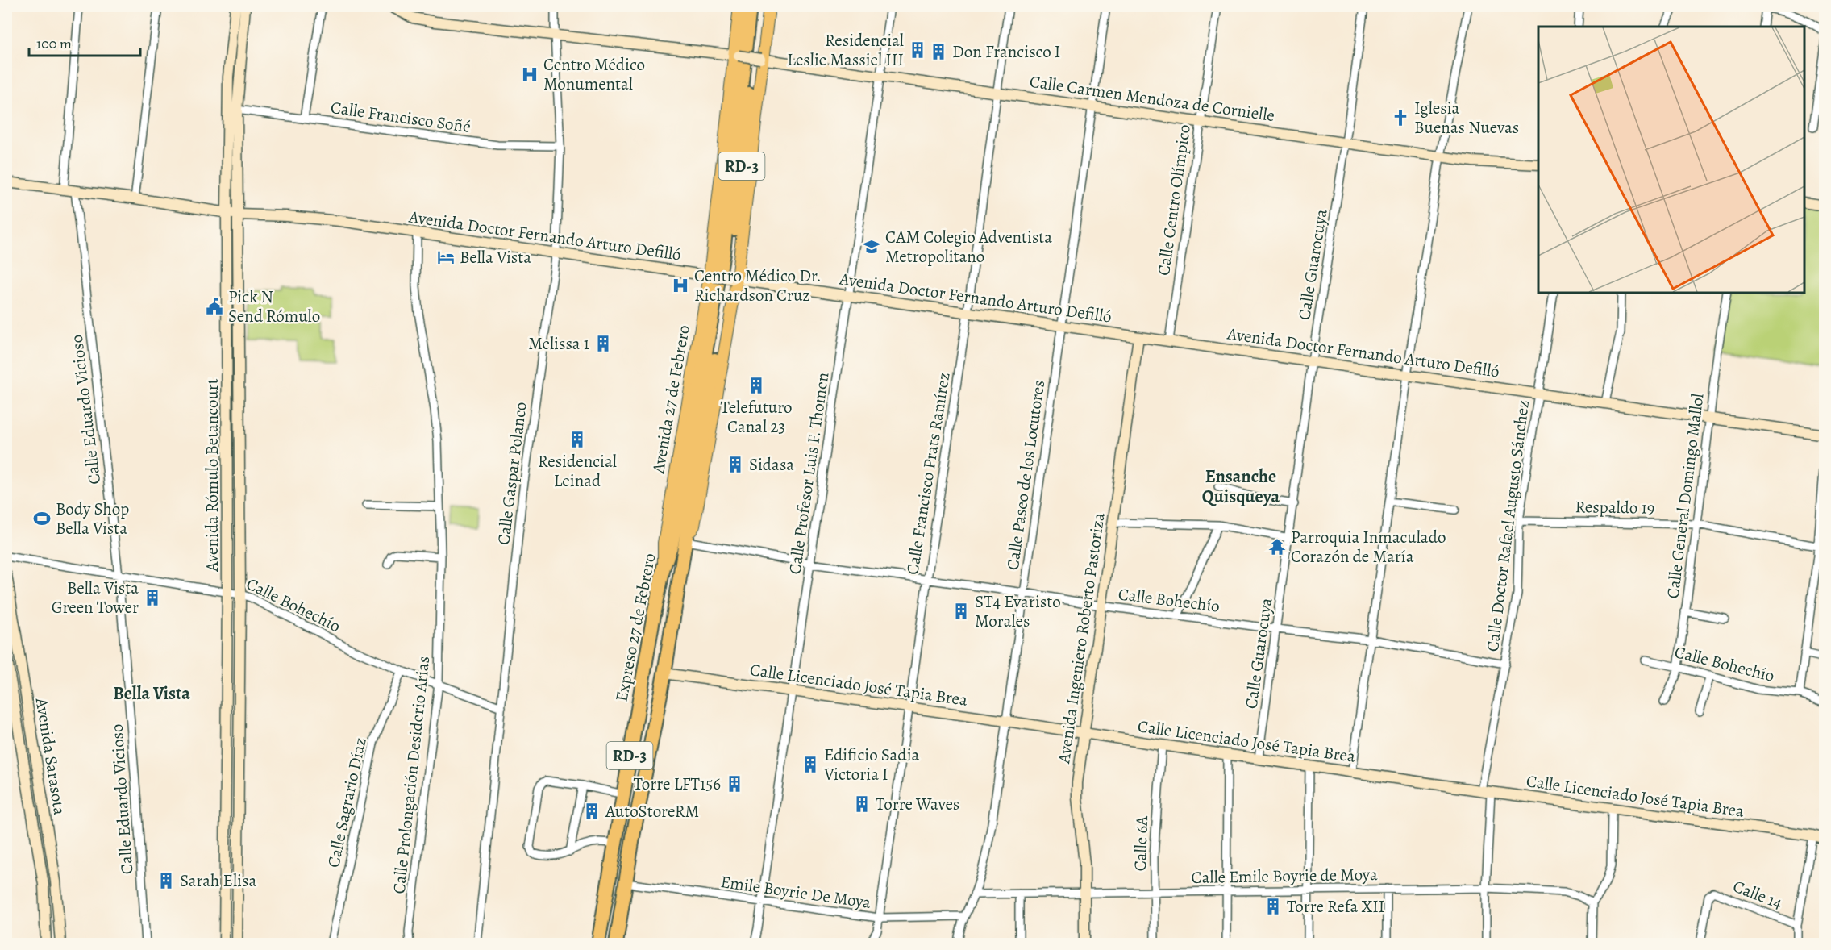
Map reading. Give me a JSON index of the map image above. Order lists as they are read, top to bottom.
{
  "streets": {
    "highway": ["RD-3", "Expreso 27 de Febrero"],
    "main road": ["Avenida 27 de Febrero"],
    "street": [
      "Calle Carmen Mendoza de Cornielle",
      "Calle Francisco Soñé",
      "Calle Centro Olímpico",
      "Avenida Doctor Fernando Arturo Defilló",
      "Calle Guarocuya",
      "Calle Eduardo Vicioso",
      "Calle Gaspar Polanco",
      "Calle Profesor Luis F. Thomen",
      "Calle Francisco Prats Ramírez",
      "Avenida Rómulo Betancourt",
      "Calle Paseo de los Locutores",
      "Calle General Domingo Mallol",
      "Respaldo 19",
      "Calle Doctor Rafael Augusto Sánchez",
      "Calle Bohechío",
      "Avenida Ingeniero Roberto Pastoriza",
      "Calle Licenciado José Tapia Brea",
      "Avenida Sarasota",
      "Calle Prolongación Desiderio Arias",
      "Calle Sagrario Díaz",
      "Calle 6A",
      "Calle Emile Boyrie de Moya",
      "Emile Boyrie De Moya",
      "Calle 14"
    ]
  },
  "crossings": [
    ["Calle Carmen Mendoza de Cornielle", "RD-3"],
    ["Calle Carmen Mendoza de Cornielle", "Calle Centro Olímpico"],
    ["Calle Carmen Mendoza de Cornielle", "Calle Guarocuya"],
    ["Calle Carmen Mendoza de Cornielle", "Avenida 27 de Febrero"],
    ["Calle Carmen Mendoza de Cornielle", "Calle Profesor Luis F. Thomen"],
    ["Calle Carmen Mendoza de Cornielle", "Calle Francisco Prats Ramírez"],
    ["Calle Carmen Mendoza de Cornielle", "Calle Paseo de los Locutores"],
    ["Calle Francisco Soñé", "Calle Gaspar Polanco"],
    ["Calle Francisco Soñé", "Avenida Rómulo Betancourt"],
    ["RD-3", "Avenida Doctor Fernando Arturo Defilló"],
    ["RD-3", "Calle Bohechío"],
    ["RD-3", "Expreso 27 de Febrero"],
    ["Calle Centro Olímpico", "Avenida Doctor Fernando Arturo Defilló"],
    ["Avenida Doctor Fernando Arturo Defilló", "Calle Guarocuya"],
    ["Avenida Doctor Fernando Arturo Defilló", "Avenida 27 de Febrero"],
    ["Avenida Doctor Fernando Arturo Defilló", "Calle Eduardo Vicioso"],
    ["Avenida Doctor Fernando Arturo Defilló", "Calle Gaspar Polanco"],
    ["Avenida Doctor Fernando Arturo Defilló", "Calle Profesor Luis F. Thomen"],
    ["Avenida Doctor Fernando Arturo Defilló", "Calle Francisco Prats Ramírez"],
    ["Avenida Doctor Fernando Arturo Defilló", "Avenida Rómulo Betancourt"],
    ["Avenida Doctor Fernando Arturo Defilló", "Calle Paseo de los Locutores"],
    ["Avenida Doctor Fernando Arturo Defilló", "Calle General Domingo Mallol"],
    ["Avenida Doctor Fernando Arturo Defilló", "Calle Doctor Rafael Augusto Sánchez"],
    ["Avenida Doctor Fernando Arturo Defilló", "Avenida Ingeniero Roberto Pastoriza"],
    ["Avenida Doctor Fernando Arturo Defilló", "Calle Prolongación Desiderio Arias"],
    ["Calle Guarocuya", "Calle Bohechío"],
    ["Calle Guarocuya", "Calle Licenciado José Tapia Brea"],
    ["Avenida 27 de Febrero", "Expreso 27 de Febrero"],
    ["Calle Eduardo Vicioso", "Calle Bohechío"],
    ["Calle Gaspar Polanco", "Calle Bohechío"],
    ["Calle Profesor Luis F. Thomen", "Calle Bohechío"],
    ["Calle Profesor Luis F. Thomen", "Calle Licenciado José Tapia Brea"],
    ["Calle Profesor Luis F. Thomen", "Emile Boyrie De Moya"],
    ["Calle Francisco Prats Ramírez", "Calle Bohechío"],
    ["Calle Francisco Prats Ramírez", "Calle Licenciado José Tapia Brea"],
    ["Calle Francisco Prats Ramírez", "Emile Boyrie De Moya"],
    ["Avenida Rómulo Betancourt", "Calle Bohechío"],
    ["Calle Paseo de los Locutores", "Calle Bohechío"],
    ["Calle Paseo de los Locutores", "Calle Licenciado José Tapia Brea"],
    ["Calle Paseo de los Locutores", "Calle Emile Boyrie de Moya"],
    ["Calle Paseo de los Locutores", "Emile Boyrie De Moya"],
    ["Calle General Domingo Mallol", "Respaldo 19"],
    ["Calle General Domingo Mallol", "Calle Bohechío"],
    ["Respaldo 19", "Calle Doctor Rafael Augusto Sánchez"],
    ["Calle Doctor Rafael Augusto Sánchez", "Calle Bohechío"],
    ["Calle Doctor Rafael Augusto Sánchez", "Calle Licenciado José Tapia Brea"],
    ["Calle Doctor Rafael Augusto Sánchez", "Calle Emile Boyrie de Moya"],
    ["Calle Bohechío", "Expreso 27 de Febrero"],
    ["Calle Bohechío", "Avenida Ingeniero Roberto Pastoriza"],
    ["Calle Bohechío", "Calle Prolongación Desiderio Arias"],
    ["Calle Bohechío", "Calle Sagrario Díaz"],
    ["Expreso 27 de Febrero", "Calle Licenciado José Tapia Brea"],
    ["Expreso 27 de Febrero", "Emile Boyrie De Moya"],
    ["Avenida Ingeniero Roberto Pastoriza", "Calle Licenciado José Tapia Brea"],
    ["Avenida Ingeniero Roberto Pastoriza", "Calle Emile Boyrie de Moya"],
    ["Calle Licenciado José Tapia Brea", "Calle 6A"],
    ["Calle 6A", "Calle Emile Boyrie de Moya"]
  ],
  "districts": ["Ensanche Quisqueya", "Bella Vista"],
  "places": {
    "building": [
      "Residencial Leslie Massiel III",
      "Don Francisco I",
      "Melissa 1",
      "Telefuturo Canal 23",
      "Residencial Leinad",
      "Sidasa",
      "Bella Vista Green Tower",
      "ST4 Evaristo Morales",
      "Edificio Sadia Victoria I",
      "Torre LFT156",
      "Torre Waves",
      "AutoStoreRM",
      "Sarah Elisa",
      "Torre Refa XII"
    ],
    "hospital": ["Centro Médico Monumental", "Centro Médico Dr. Richardson Cruz"],
    "church": ["Iglesia Buenas Nuevas"],
    "school or university": ["CAM Colegio Adventista Metropolitano"],
    "hotel": ["Bella Vista"],
    "public building": ["Pick N Send Rómulo"],
    "sports": ["Body Shop Bella Vista"],
    "temple": ["Parroquia Inmaculado Corazón de María"]
  },
  "scale_bar": "100 m"
}
